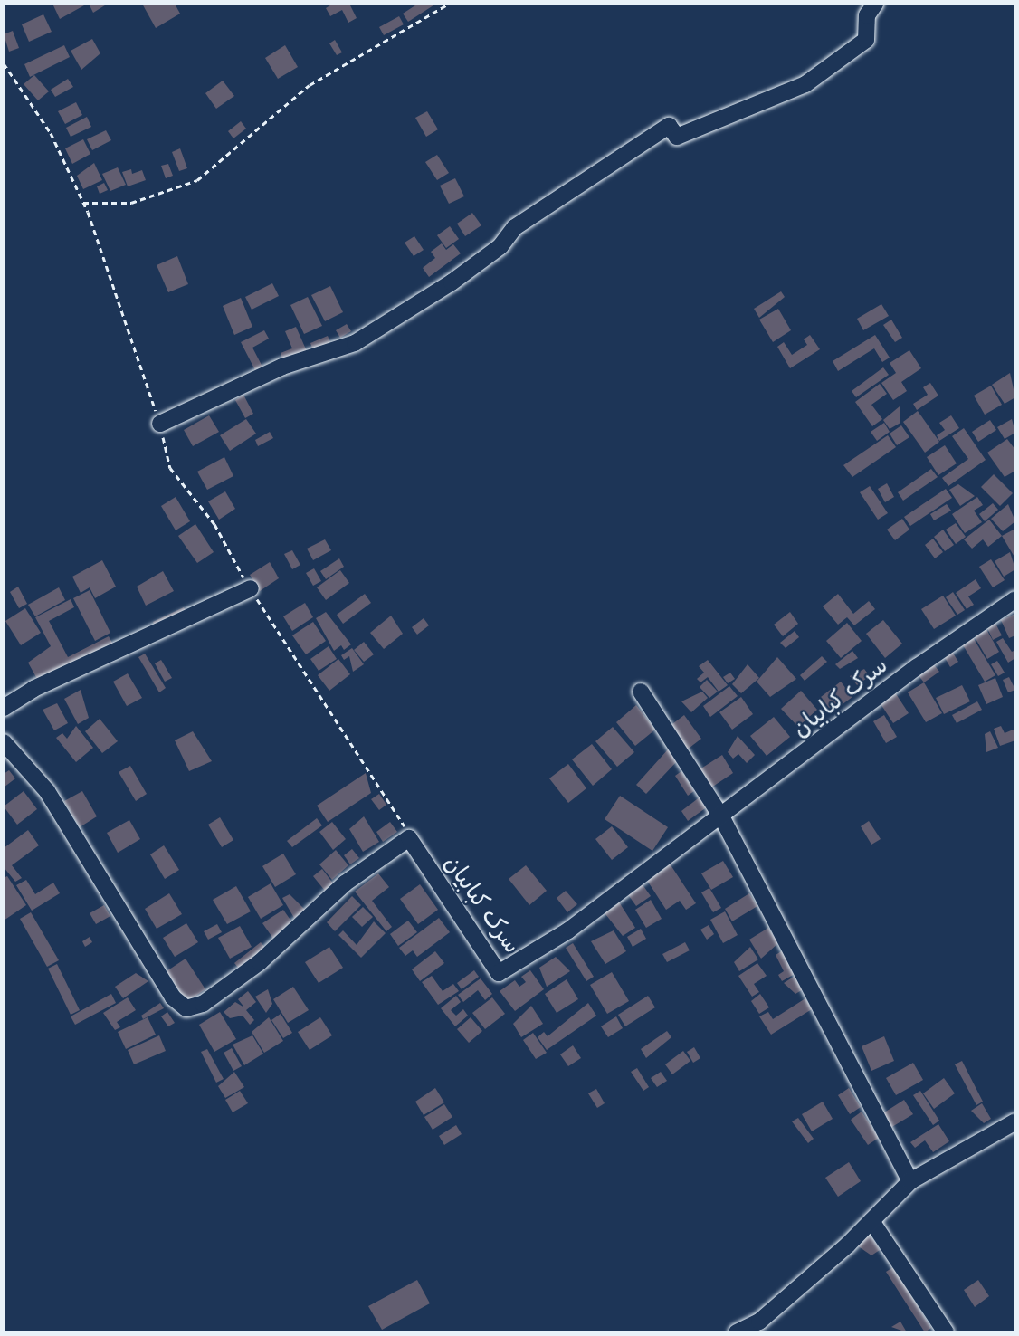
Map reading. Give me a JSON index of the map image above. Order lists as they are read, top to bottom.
{
  "streets": {
    "street": ["سرک کبابیان"]
  }
}
